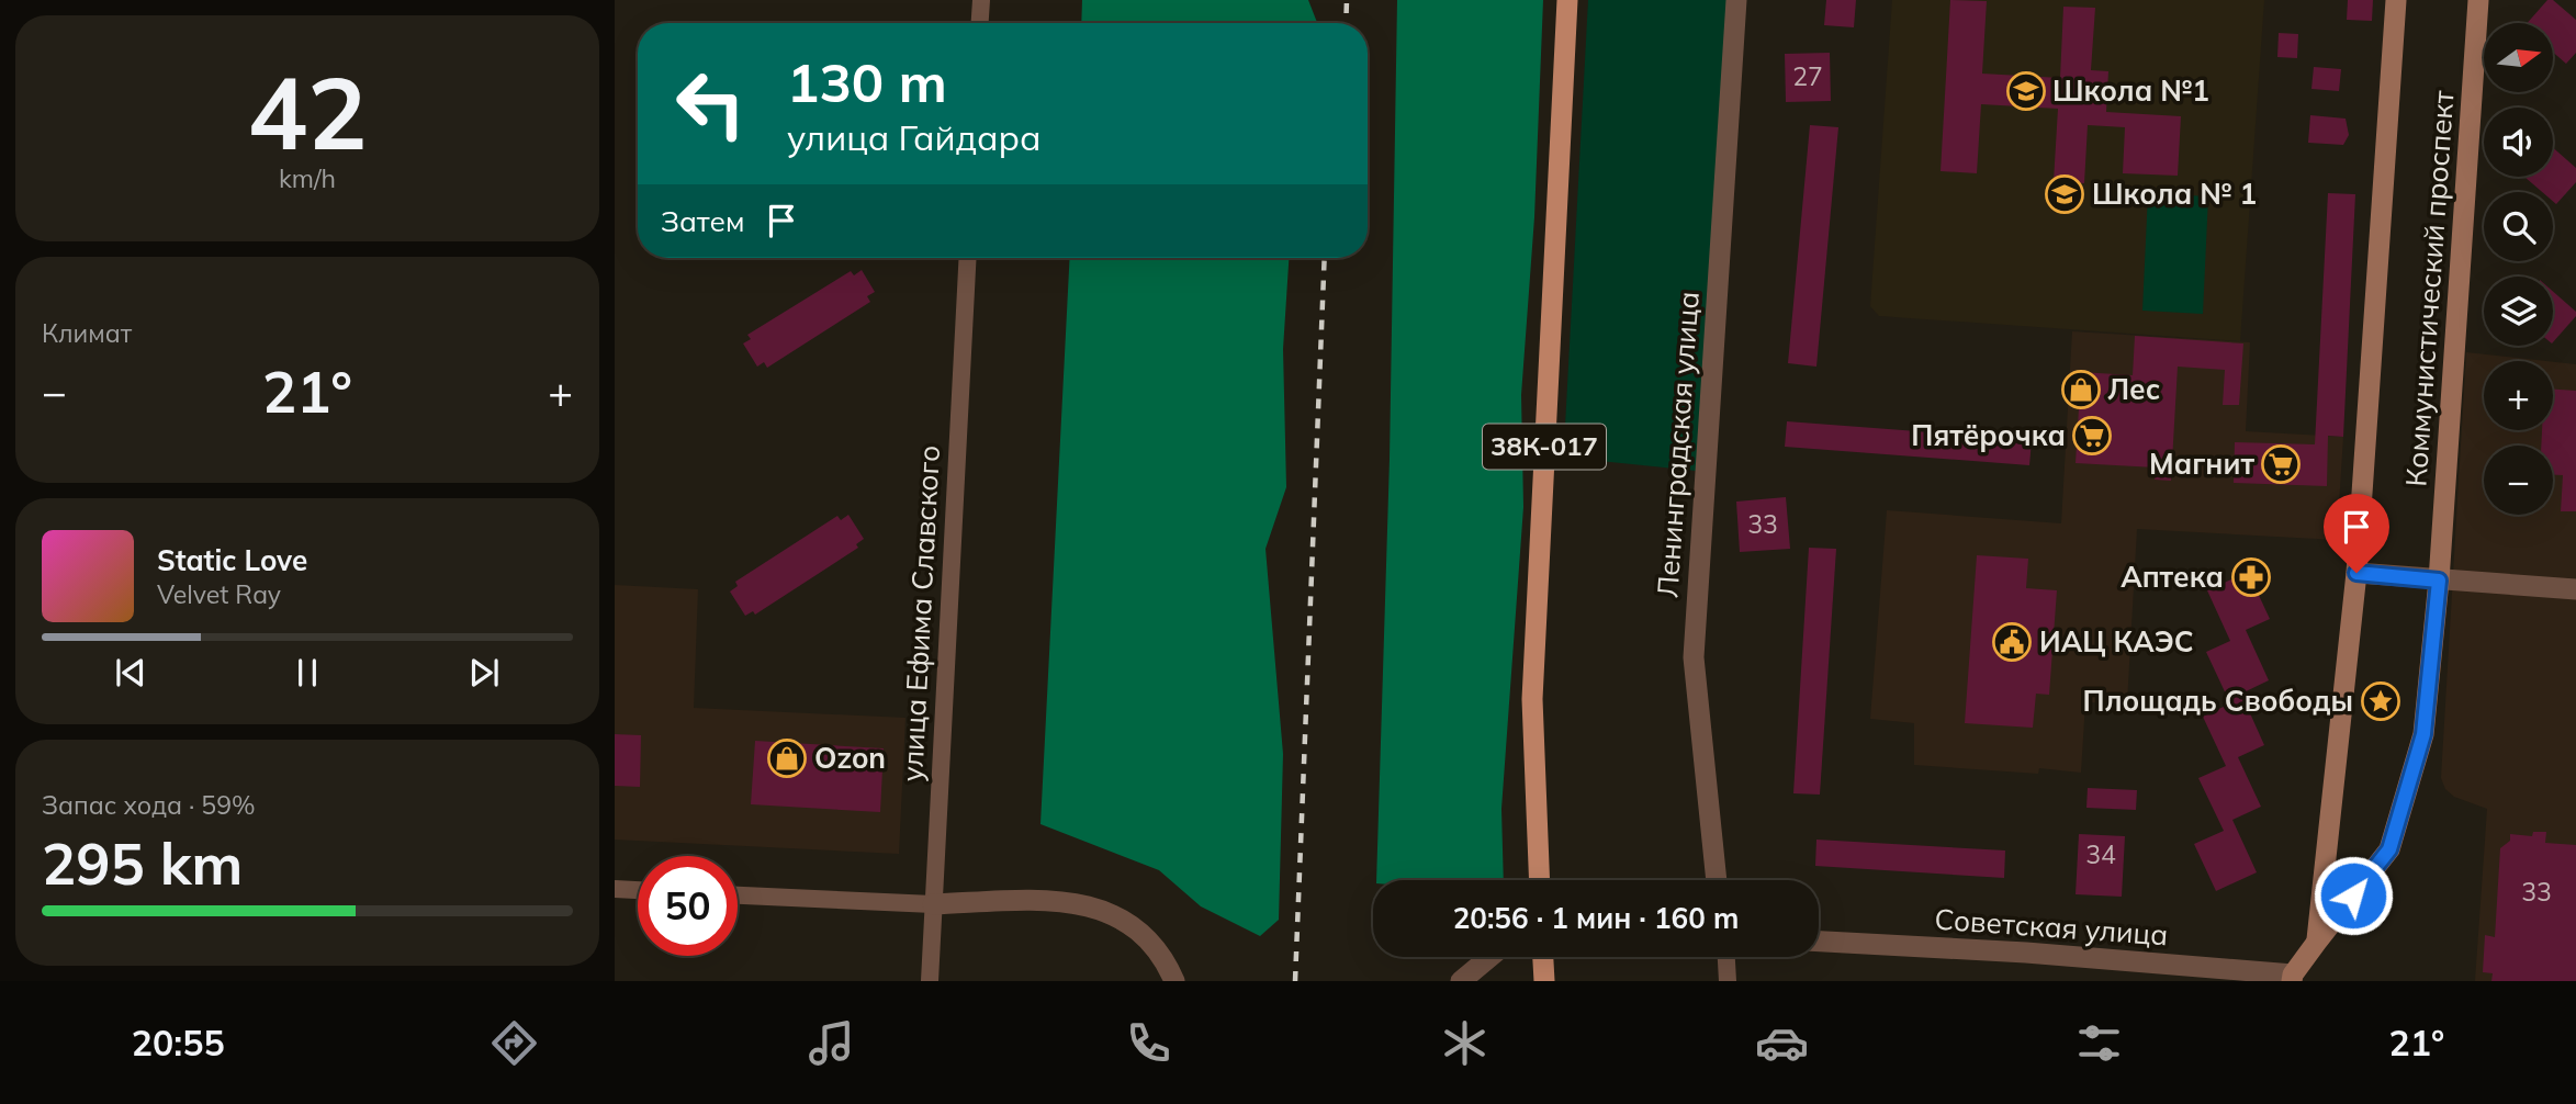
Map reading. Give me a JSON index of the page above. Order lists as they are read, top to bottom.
{
  "streets": {
    "main road": ["Коммунистический проспект", "38К-017"],
    "street": ["Ленинградская улица", "улица Ефима Славского", "Советская улица"]
  },
  "crossings": [
    ["Коммунистический проспект", "Советская улица"]
  ],
  "places": {
    "school or university": ["Школа №1", "Школа № 1"],
    "shop": ["Лес", "Ozon"],
    "supermarket": ["Пятёрочка", "Магнит"],
    "pharmacy": ["Аптека"],
    "public building": ["ИАЦ КАЭС"],
    "place": ["Площадь Свободы"]
  },
  "house_numbers": [
    "27",
    "33",
    "34",
    "33"
  ],
  "north": "right",
  "page": {
    "tile": [
      ["42", "km/h"],
      "Климат",
      ["Запас хода · 59%", "295 km"]
    ],
    "map_buttons": ["+", "−"],
    "turn": ["130 m", "улица Гайдара"],
    "then": "Затем",
    "heat": ["−", "21°", "+"],
    "song": ["Static Love", "Velvet Ray"],
    "limit": "50",
    "trip": "20:56 · 1 мин · 160 m",
    "tabs": ["20:55", "21°"]
  }
}
